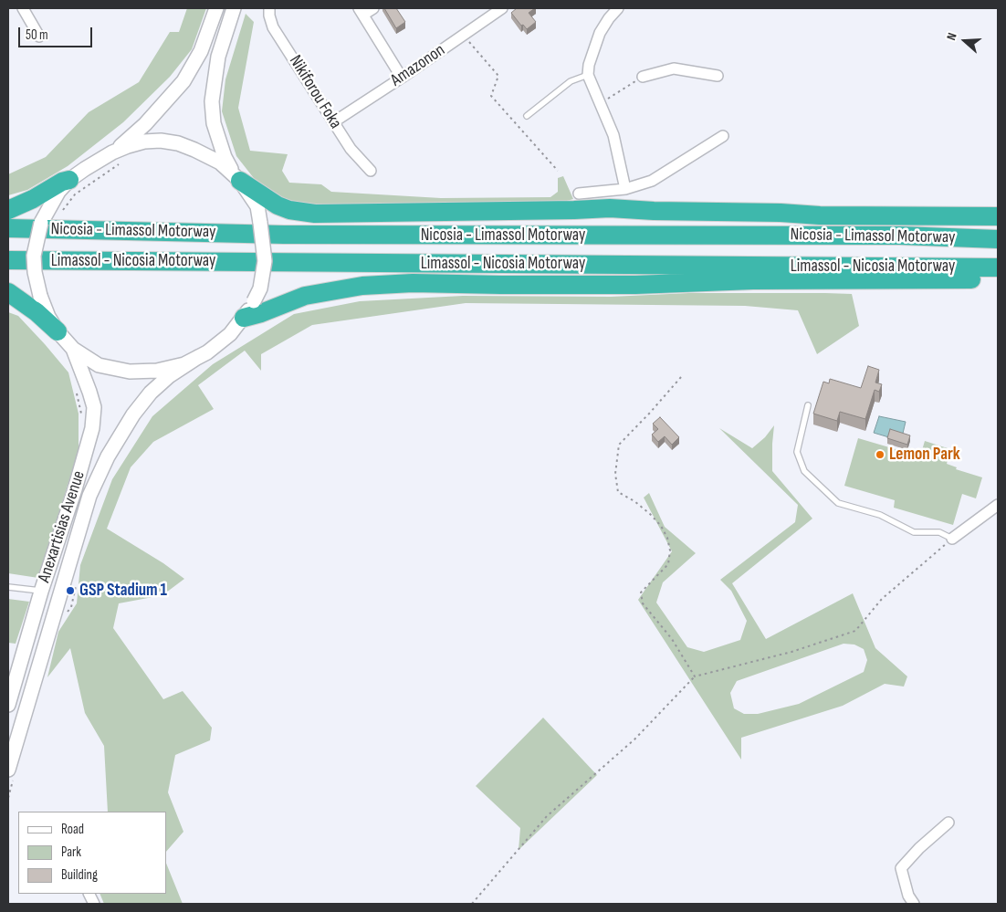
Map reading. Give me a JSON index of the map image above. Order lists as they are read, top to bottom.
{
  "streets": {
    "highway": ["Nicosia - Limassol Motorway", "Limassol - Nicosia Motorway"],
    "main road": ["Anexartisias Avenue"],
    "street": ["Amazonon", "Nikiforou Foka"]
  },
  "crossings": [
    ["Amazonon", "Nikiforou Foka"]
  ],
  "places": ["Lemon Park", "GSP Stadium 1"],
  "legend": ["Road", "Park", "Building"],
  "scale_bar": "50 m",
  "north": "left"
}
